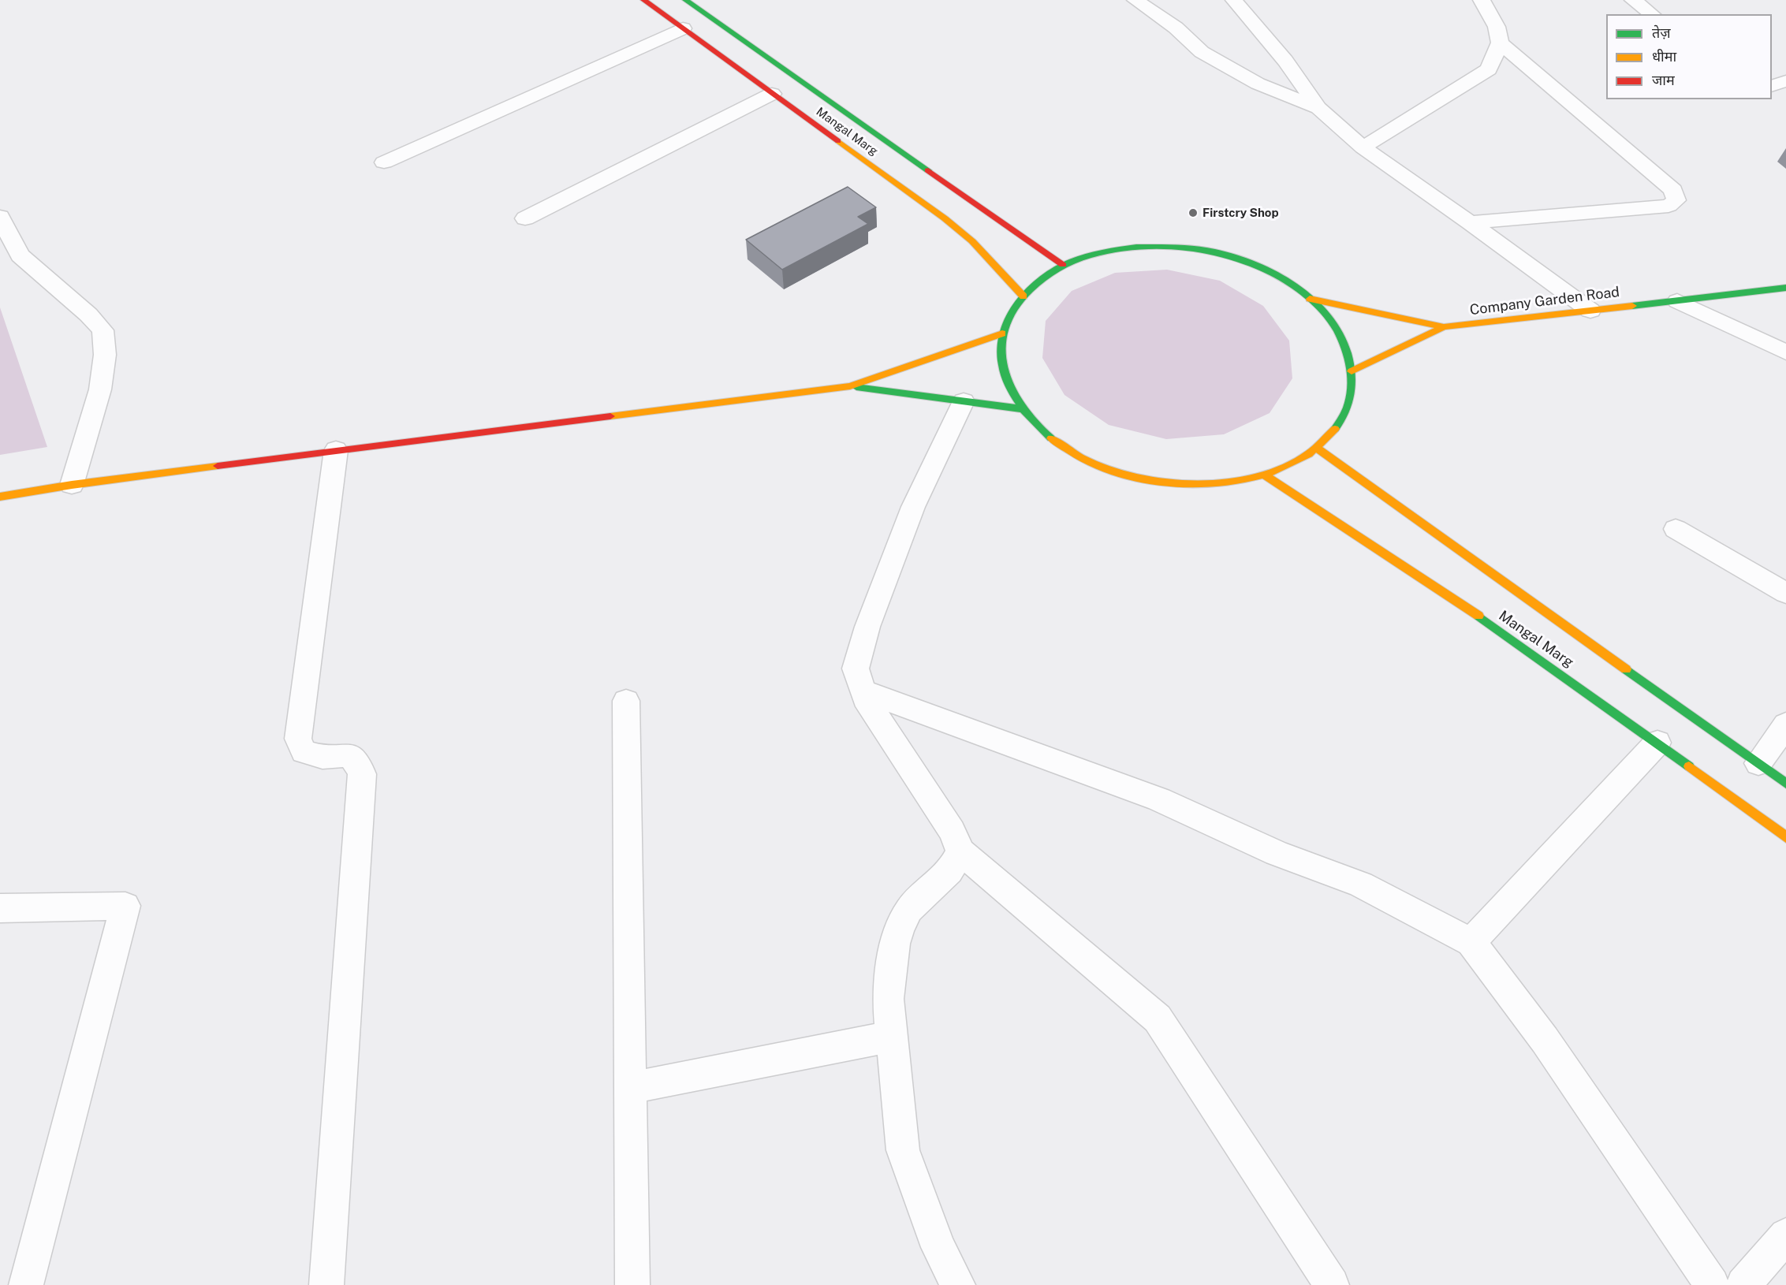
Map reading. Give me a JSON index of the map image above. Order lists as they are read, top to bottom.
{
  "streets": {
    "main road": ["Mangal Marg", "Company Garden Road"]
  },
  "places": ["Firstcry Shop"],
  "legend": ["तेज़", "धीमा", "जाम"]
}
